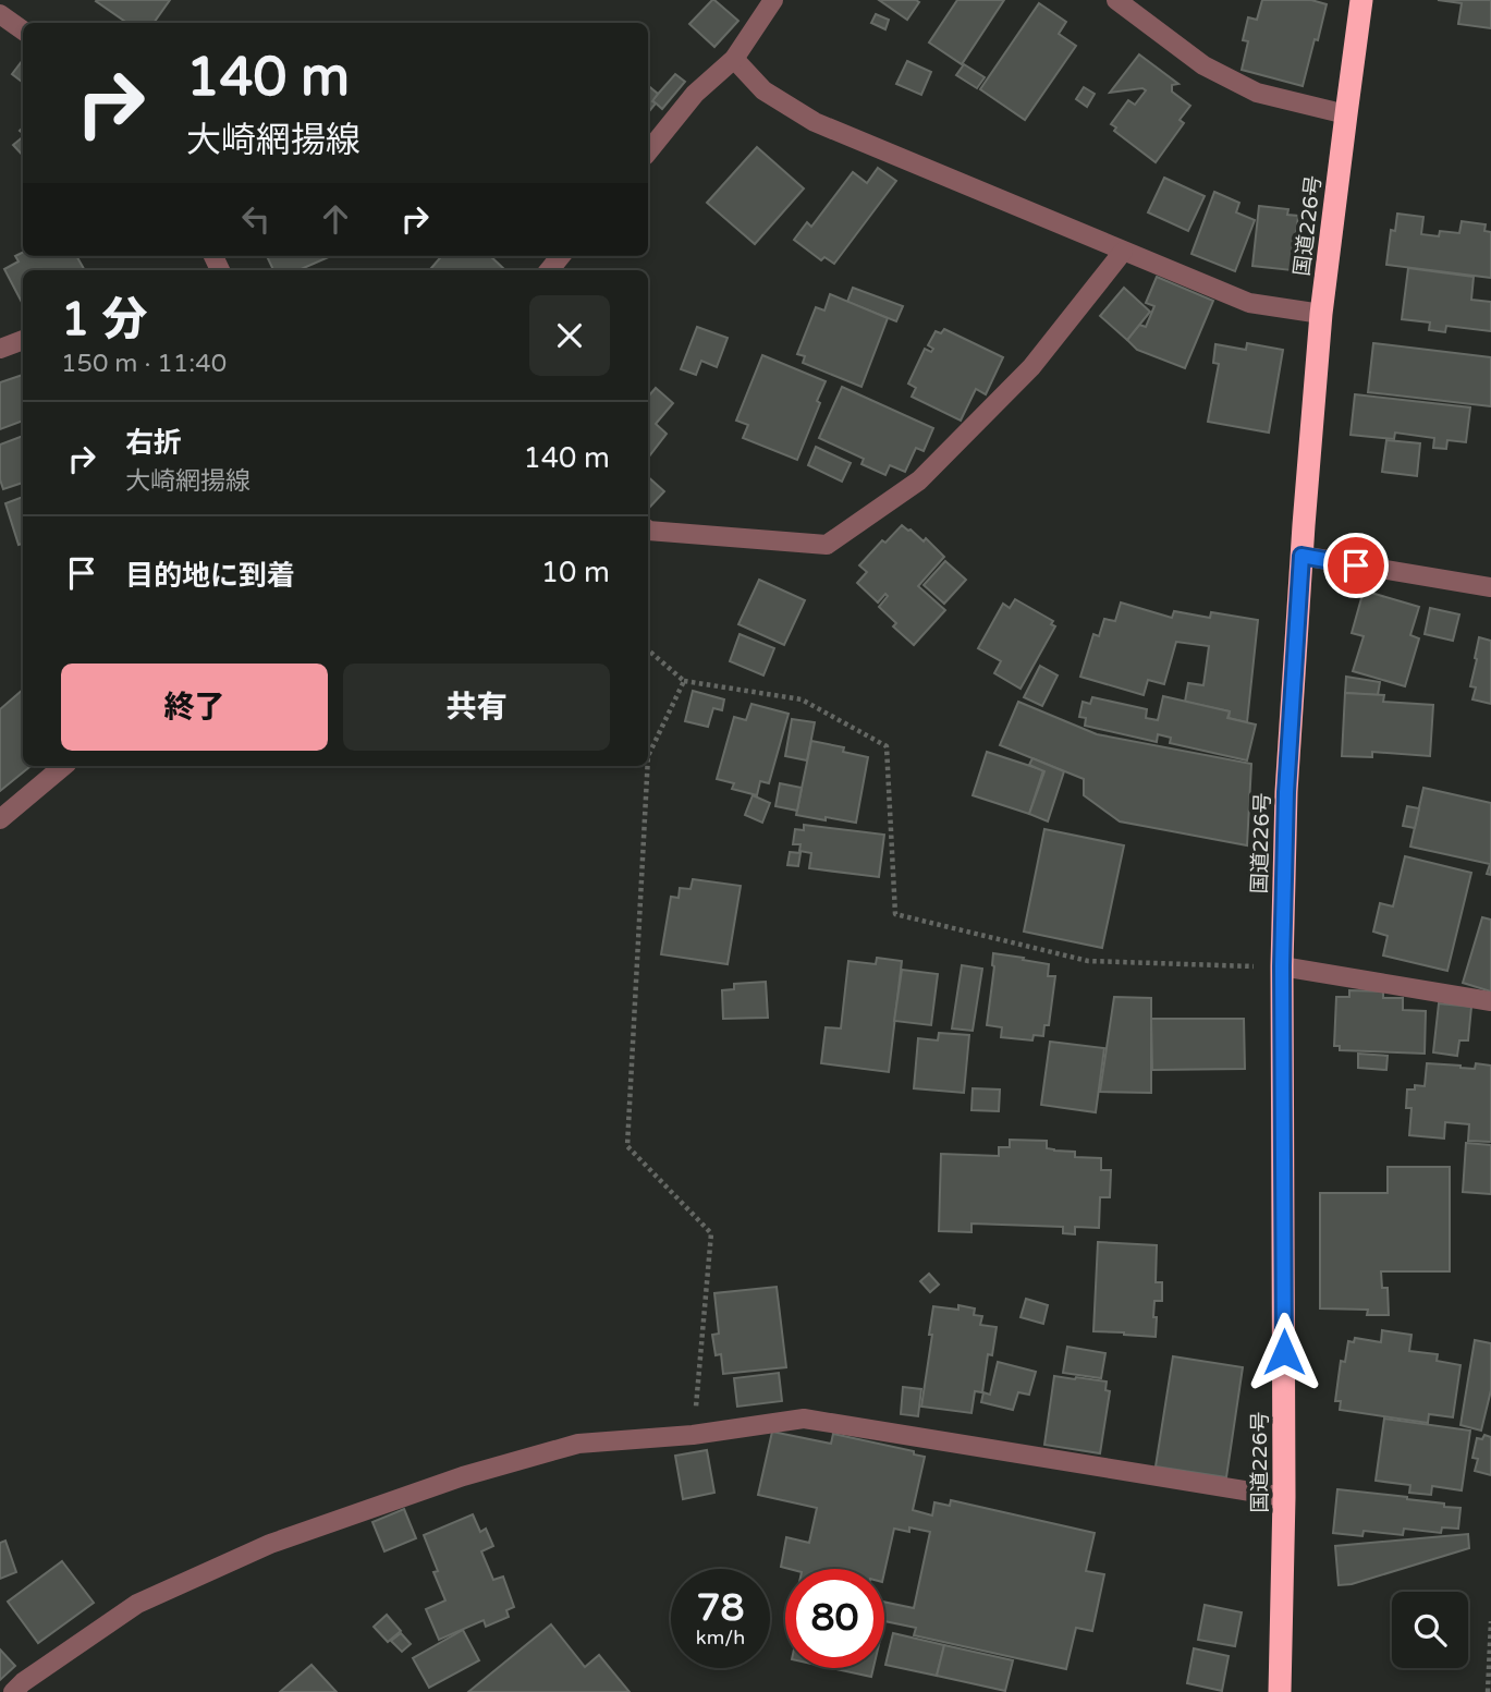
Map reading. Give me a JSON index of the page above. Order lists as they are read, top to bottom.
{
  "streets": {
    "highway": ["国道226号"]
  },
  "page": {
    "turn": ["140 m", "大崎網揚線"],
    "heading": ["1 分", "150 m · 11:40"],
    "list": [
      {
        "name": "右折",
        "note": "大崎網揚線",
        "value": "140 m"
      },
      {
        "name": "目的地に到着",
        "value": "10 m"
      }
    ],
    "buttons": ["終了", "共有"],
    "speed": "78 km/h",
    "limit": "80"
  }
}
